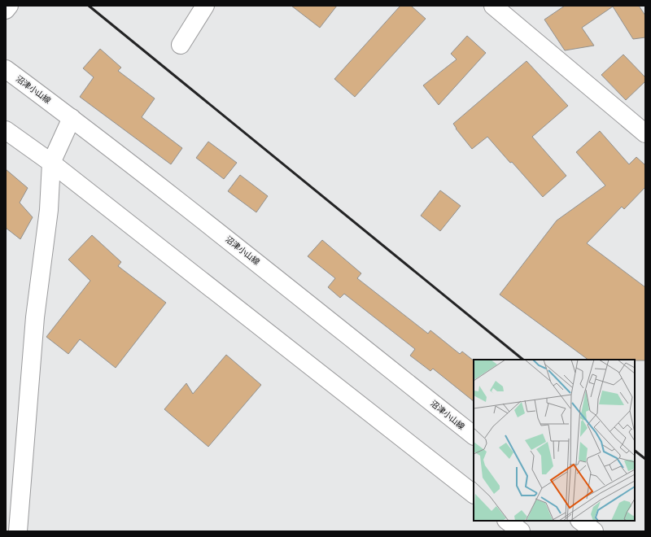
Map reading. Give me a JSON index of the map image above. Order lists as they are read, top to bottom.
{
  "streets": {
    "main road": ["沼津小山線"]
  }
}
